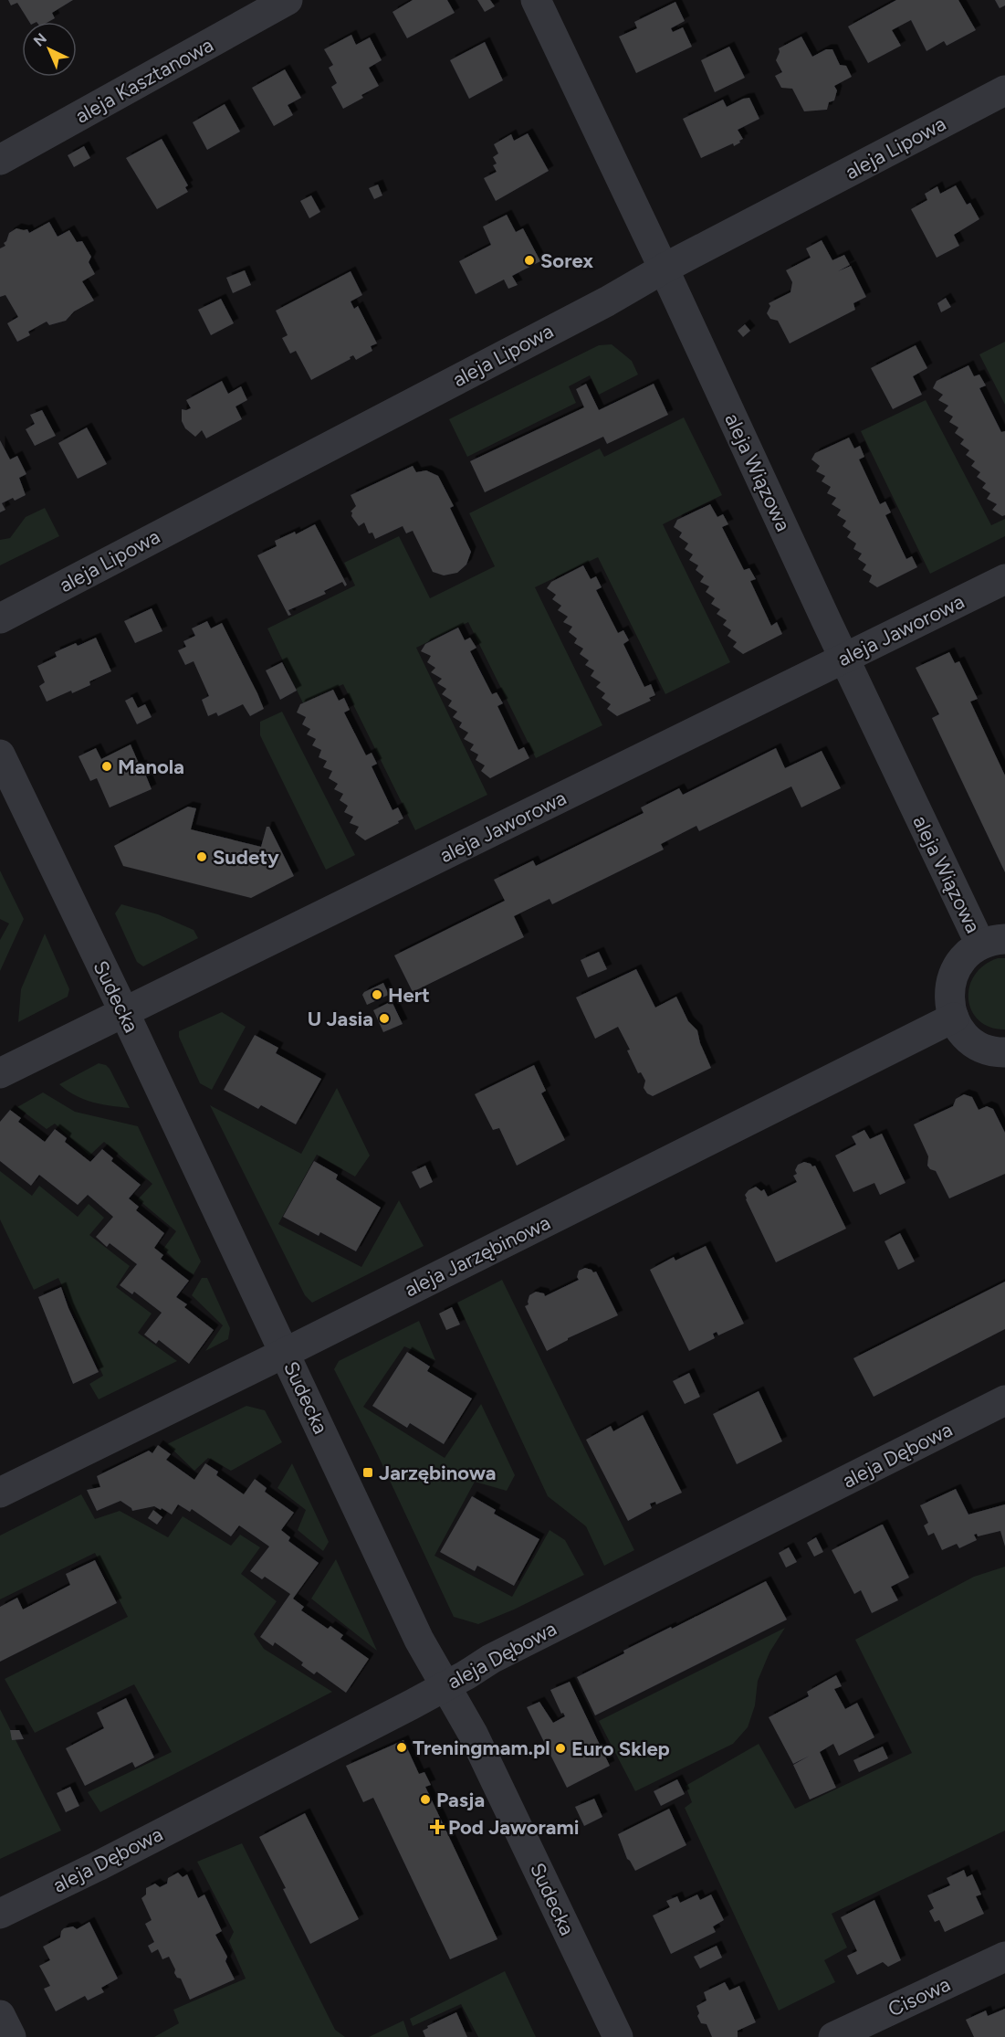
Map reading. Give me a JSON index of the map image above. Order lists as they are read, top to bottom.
{
  "streets": {
    "street": [
      "aleja Kasztanowa",
      "aleja Lipowa",
      "aleja Wiązowa",
      "aleja Jaworowa",
      "Sudecka",
      "aleja Jarzębinowa",
      "aleja Dębowa",
      "Cisowa"
    ]
  },
  "crossings": [
    ["aleja Lipowa", "aleja Wiązowa"],
    ["aleja Wiązowa", "aleja Jaworowa"],
    ["aleja Jaworowa", "Sudecka"],
    ["Sudecka", "aleja Jarzębinowa"],
    ["Sudecka", "aleja Dębowa"]
  ],
  "places": {
    "other": [
      "Sorex",
      "Manola",
      "Sudety",
      "Hert",
      "U Jasia",
      "Treningmam.pl",
      "Euro Sklep",
      "Pasja"
    ],
    "transit": ["Jarzębinowa"],
    "health": ["Pod Jaworami"]
  },
  "north": "top left"
}
